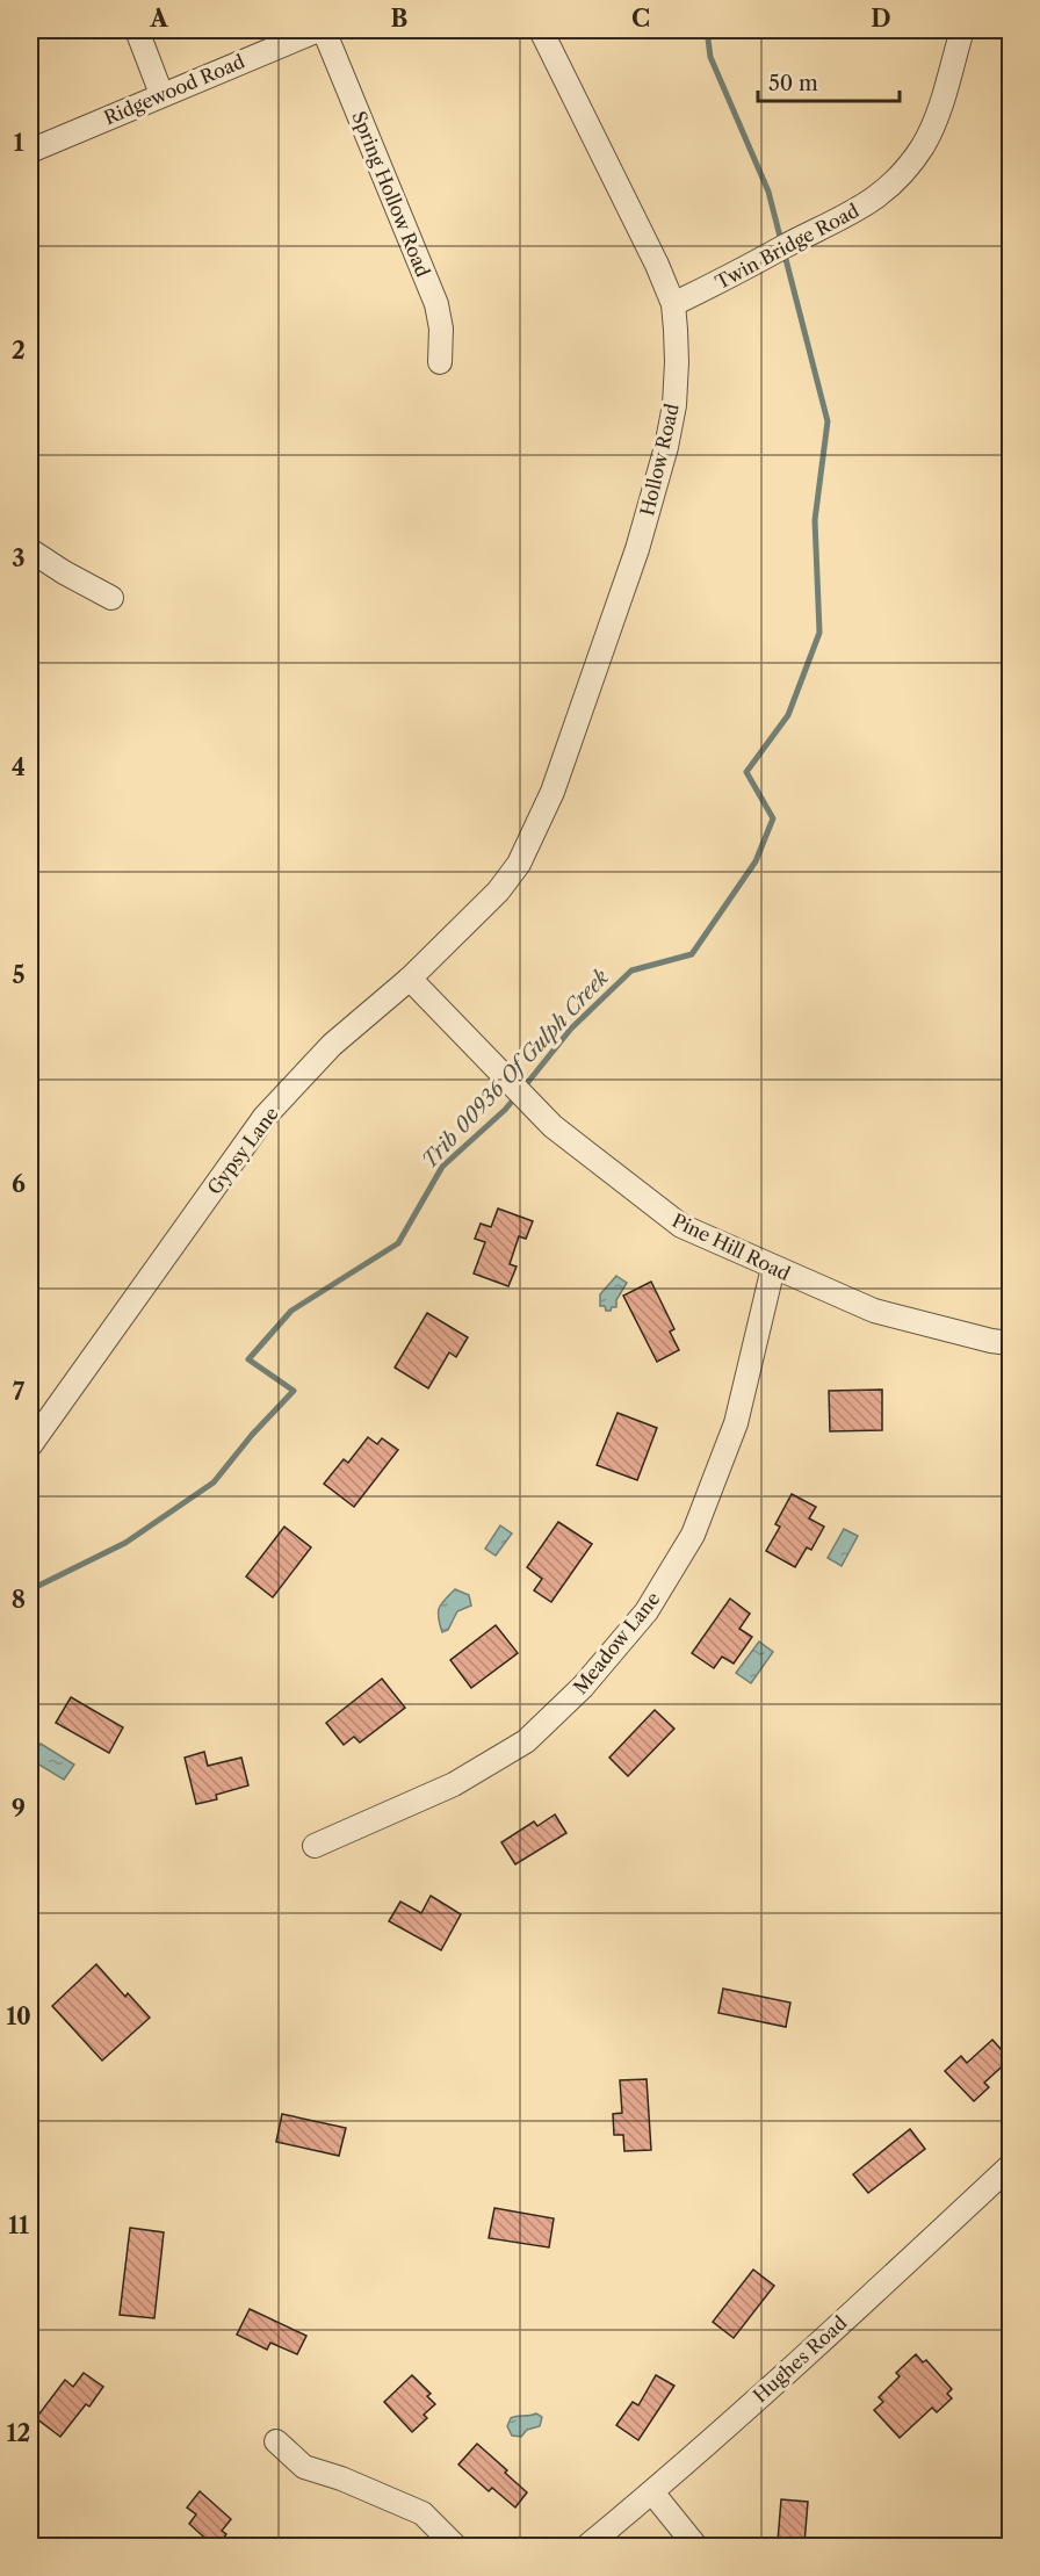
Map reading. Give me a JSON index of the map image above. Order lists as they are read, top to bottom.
{
  "streets": {
    "street": [
      "Ridgewood Road",
      "Spring Hollow Road",
      "Twin Bridge Road",
      "Hollow Road",
      "Gypsy Lane",
      "Pine Hill Road",
      "Meadow Lane",
      "Hughes Road"
    ]
  },
  "crossings": [
    ["Twin Bridge Road", "Hollow Road"],
    ["Hollow Road", "Gypsy Lane"],
    ["Gypsy Lane", "Pine Hill Road"],
    ["Pine Hill Road", "Meadow Lane"]
  ],
  "water": ["Trib 00936 Of Gulph Creek"],
  "scale_bar": "50 m",
  "grid": {
    "columns": [
      "A",
      "B",
      "C",
      "D"
    ],
    "rows": [
      "1",
      "2",
      "3",
      "4",
      "5",
      "6",
      "7",
      "8",
      "9",
      "10",
      "11",
      "12"
    ]
  }
}
